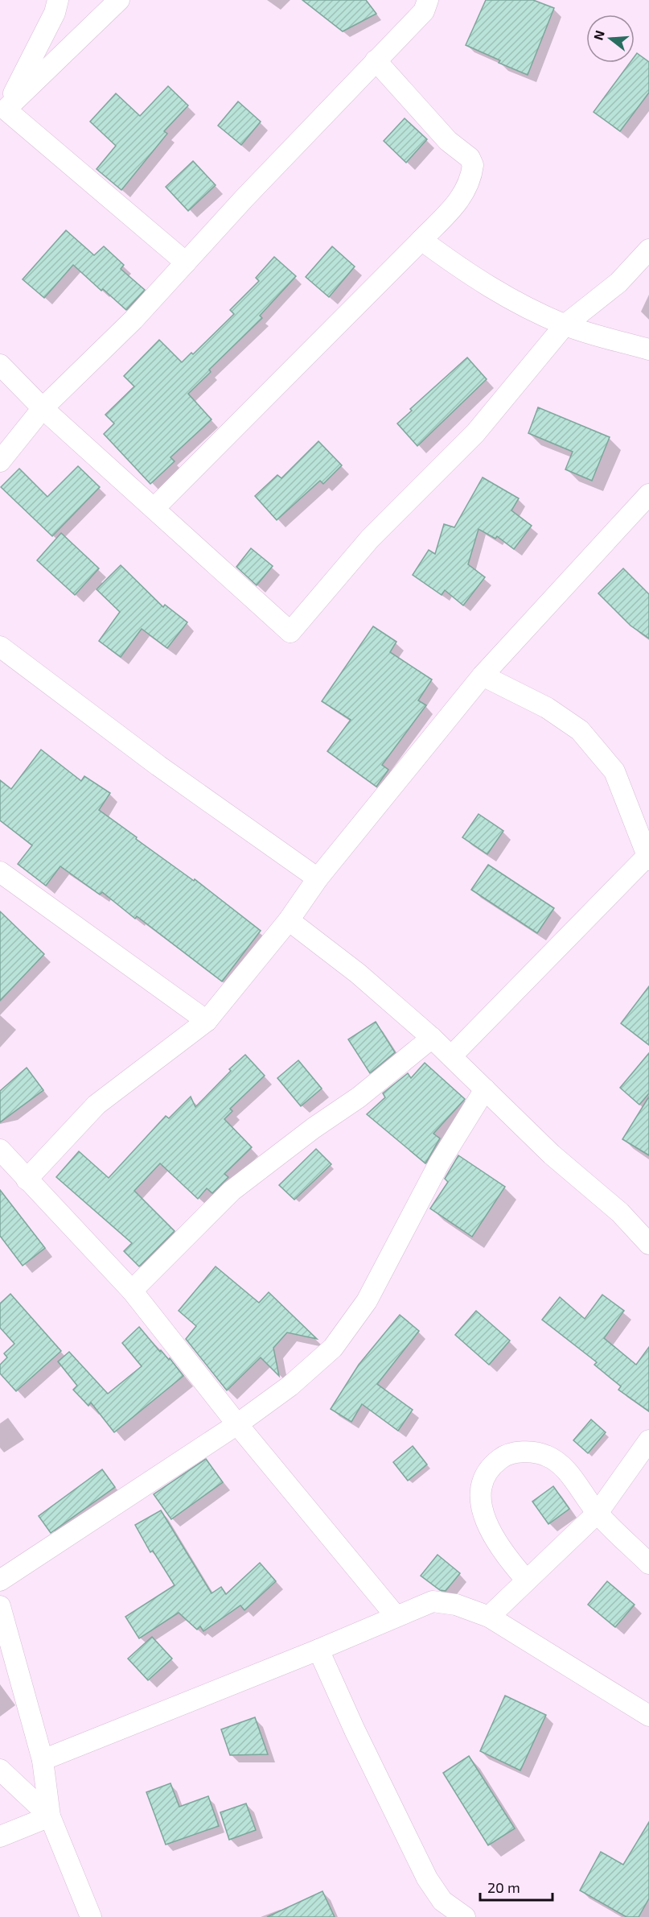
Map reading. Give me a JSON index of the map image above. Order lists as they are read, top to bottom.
{
  "scale_bar": "20 m",
  "north": "left"
}
